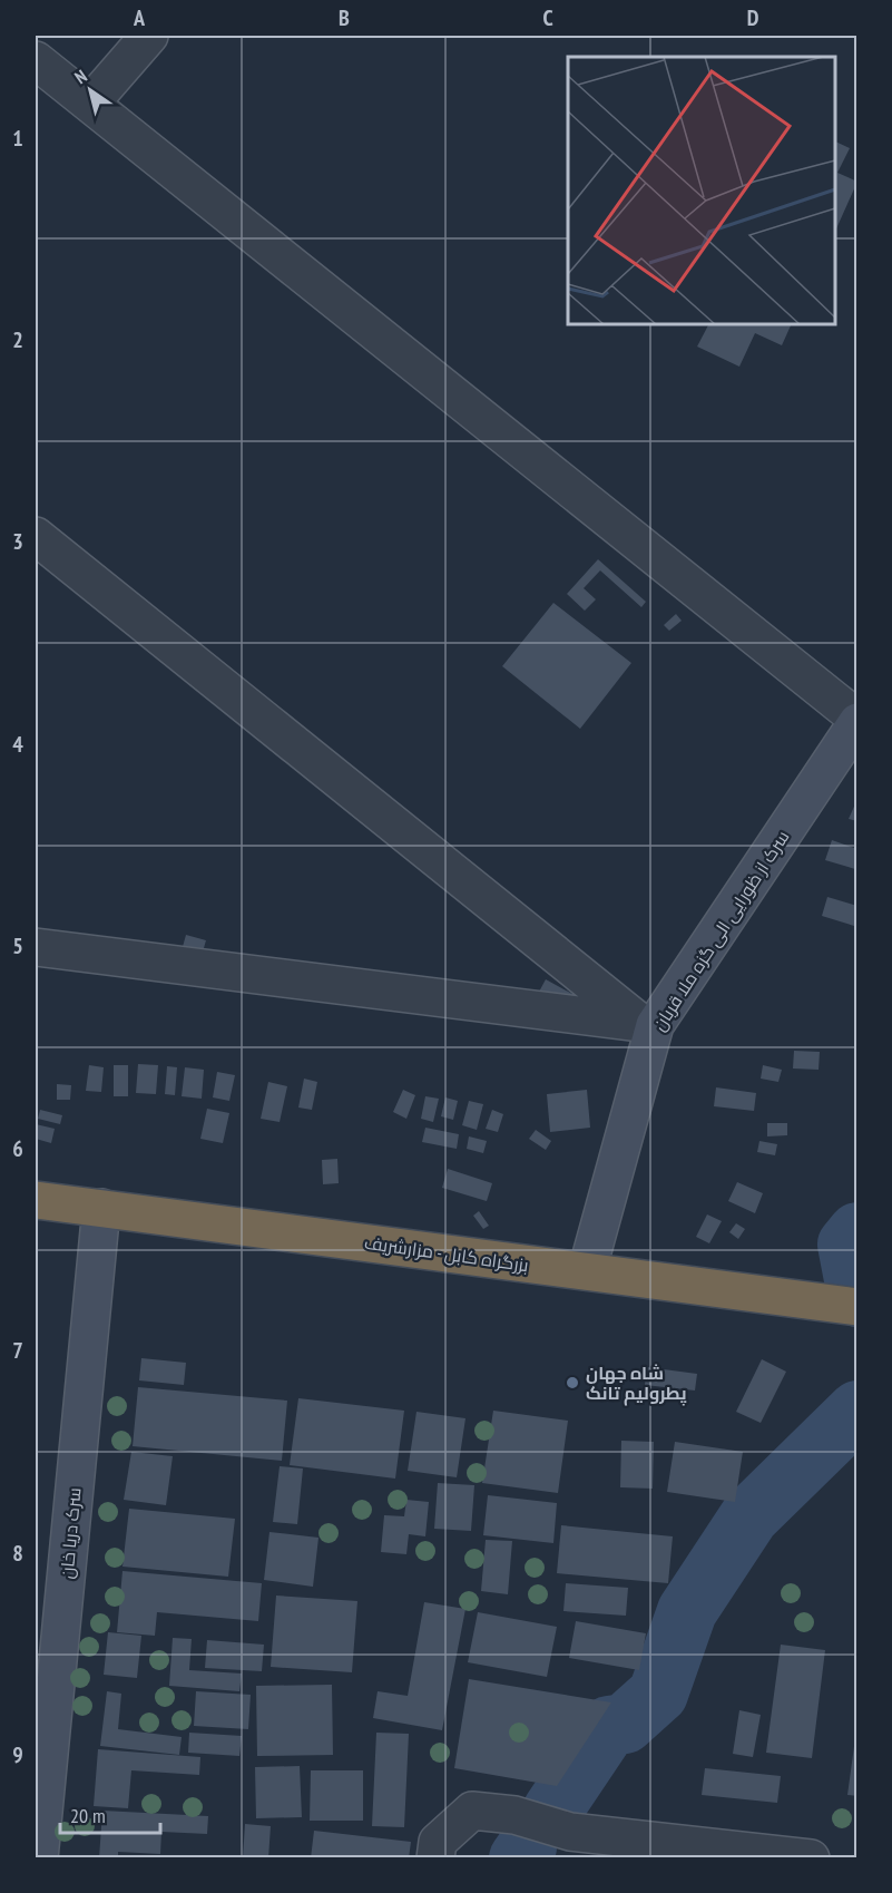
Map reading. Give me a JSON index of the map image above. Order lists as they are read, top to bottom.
{
  "streets": {
    "highway": ["بزرگراه کابل - مزارشریف"],
    "street": ["سرک از ظورایی الی گزه ملا قربان", "سرک دریا خان"]
  },
  "crossings": [
    ["سرک از ظورایی الی گزه ملا قربان", "بزرگراه کابل - مزارشریف"],
    ["بزرگراه کابل - مزارشریف", "سرک دریا خان"]
  ],
  "places": ["شاه جهان پطرولیم تانک"],
  "scale_bar": "20 m",
  "north": "top left",
  "grid": {
    "columns": [
      "A",
      "B",
      "C",
      "D"
    ],
    "rows": [
      "1",
      "2",
      "3",
      "4",
      "5",
      "6",
      "7",
      "8",
      "9"
    ]
  }
}
